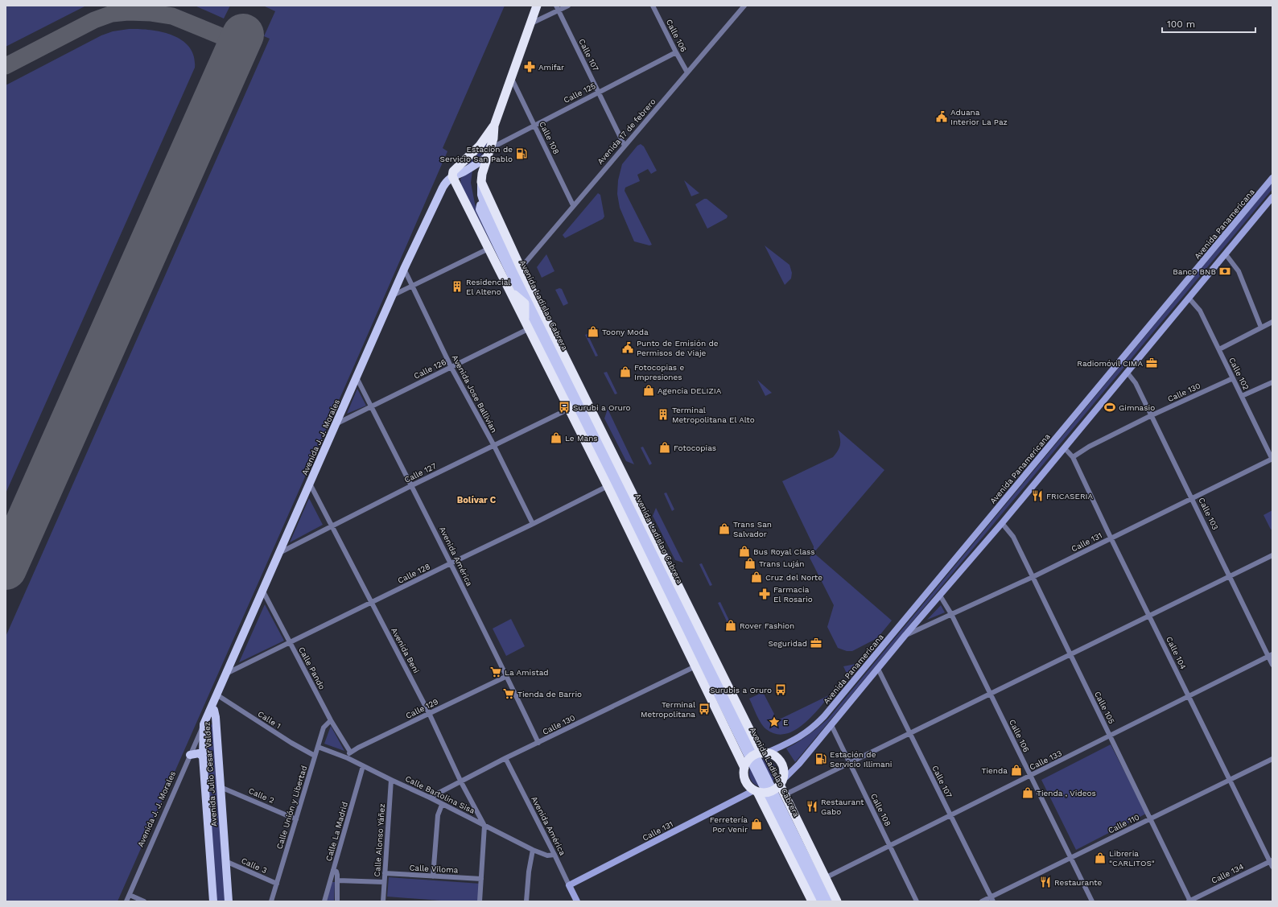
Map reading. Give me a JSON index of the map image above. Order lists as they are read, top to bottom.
{
  "streets": {
    "highway": ["Avenida Ladislao Cabrera"],
    "main road": [
      "Avenida Panamericana",
      "Avenida J. J. Morales",
      "Calle 131",
      "Avenida América",
      "Avenida Julio Cesar Valdez"
    ],
    "street": [
      "Calle 106",
      "Calle 107",
      "Calle 125",
      "Avenida 17 de febrero",
      "Calle 108",
      "Calle 126",
      "Calle 102",
      "Calle 130",
      "Avenida Jose Ballivian",
      "Calle 127",
      "Calle 103",
      "Calle 128",
      "Avenida Beni",
      "Calle 104",
      "Calle Pando",
      "Calle 105",
      "Calle 129",
      "Calle 1",
      "Calle 133",
      "Calle Bartolina Sisa",
      "Calle 2",
      "Calle Unión y Libertad",
      "Calle 110",
      "Calle La Madrid",
      "Calle Alonso Yáñez",
      "Calle 3",
      "Calle Viloma",
      "Calle 134"
    ]
  },
  "crossings": [
    ["Calle 106", "Calle 125"],
    ["Calle 106", "Avenida 17 de febrero"],
    ["Calle 106", "Calle 131"],
    ["Calle 106", "Calle 133"],
    ["Calle 106", "Calle 110"],
    ["Calle 107", "Calle 125"],
    ["Calle 107", "Avenida 17 de febrero"],
    ["Calle 107", "Calle 133"],
    ["Calle 107", "Calle 110"],
    ["Calle 125", "Calle 108"],
    ["Calle 125", "Avenida Ladislao Cabrera"],
    ["Avenida 17 de febrero", "Calle 108"],
    ["Avenida 17 de febrero", "Avenida Ladislao Cabrera"],
    ["Calle 108", "Avenida Ladislao Cabrera"],
    ["Calle 108", "Calle 133"],
    ["Avenida Panamericana", "Avenida Ladislao Cabrera"],
    ["Avenida Ladislao Cabrera", "Avenida J. J. Morales"],
    ["Avenida Ladislao Cabrera", "Calle 131"],
    ["Avenida Ladislao Cabrera", "Calle 133"],
    ["Calle 126", "Avenida Jose Ballivian"],
    ["Calle 126", "Avenida J. J. Morales"],
    ["Calle 126", "Avenida América"],
    ["Calle 102", "Calle 130"],
    ["Calle 102", "Calle 131"],
    ["Calle 130", "Calle 103"],
    ["Calle 130", "Avenida América"],
    ["Calle 130", "Avenida Beni"],
    ["Calle 130", "Calle 104"],
    ["Calle 130", "Calle Bartolina Sisa"],
    ["Avenida Jose Ballivian", "Avenida J. J. Morales"],
    ["Avenida Jose Ballivian", "Calle 127"],
    ["Avenida Jose Ballivian", "Calle 128"],
    ["Avenida J. J. Morales", "Calle 127"],
    ["Avenida J. J. Morales", "Avenida América"],
    ["Avenida J. J. Morales", "Calle 128"],
    ["Avenida J. J. Morales", "Avenida Beni"],
    ["Avenida J. J. Morales", "Calle Pando"],
    ["Avenida J. J. Morales", "Calle 1"],
    ["Avenida J. J. Morales", "Avenida Julio Cesar Valdez"],
    ["Calle 127", "Avenida América"],
    ["Calle 127", "Avenida Beni"],
    ["Calle 103", "Calle 131"],
    ["Calle 103", "Calle 133"],
    ["Calle 131", "Avenida América"],
    ["Calle 131", "Calle 104"],
    ["Calle 131", "Calle 105"],
    ["Avenida América", "Calle 128"],
    ["Avenida América", "Calle 129"],
    ["Avenida América", "Calle Bartolina Sisa"],
    ["Calle 128", "Avenida Beni"],
    ["Calle 128", "Calle Pando"],
    ["Avenida Beni", "Calle 129"],
    ["Avenida Beni", "Calle Bartolina Sisa"],
    ["Calle 104", "Calle 133"],
    ["Calle 104", "Calle 110"],
    ["Calle 104", "Calle 134"],
    ["Calle Pando", "Calle 129"],
    ["Calle Pando", "Calle Unión y Libertad"],
    ["Calle 105", "Calle 133"],
    ["Calle 105", "Calle 110"],
    ["Calle 105", "Calle 134"],
    ["Calle 1", "Calle Unión y Libertad"],
    ["Avenida Julio Cesar Valdez", "Calle 2"],
    ["Avenida Julio Cesar Valdez", "Calle 3"],
    ["Calle Bartolina Sisa", "Calle Unión y Libertad"],
    ["Calle Bartolina Sisa", "Calle La Madrid"],
    ["Calle Bartolina Sisa", "Calle Alonso Yáñez"],
    ["Calle 2", "Calle Unión y Libertad"],
    ["Calle Unión y Libertad", "Calle 3"],
    ["Calle Alonso Yáñez", "Calle Viloma"]
  ],
  "districts": ["Bolívar C"],
  "places": {
    "pharmacy": ["Amifar", "Farmacia El Rosario"],
    "public building": ["Aduana Interior La Paz", "Punto de Emisión de Permisos de Viaje"],
    "fuel station": ["Estación de Servicio San Pablo", "Estación de Servicio Illimani"],
    "bank": ["Banco BNB"],
    "building": ["Residencial El Alteno", "Terminal Metropolitana El Alto"],
    "shop": [
      "Toony Moda",
      "Fotocopias e Impresiones",
      "Agencia DELIZIA",
      "Le Mans",
      "Fotocopias",
      "Trans San Salvador",
      "Bus Royal Class",
      "Trans Luján",
      "Cruz del Norte",
      "Rover Fashion",
      "Tienda",
      "Tienda , Videos",
      "Ferretería Por Venir",
      "Libreria \"CARLITOS\""
    ],
    "office": ["Radiomóvil CIMA", "Seguridad"],
    "bus stop": ["Surubi a Oruro", "Surubis a Oruro", "Terminal Metropolitana"],
    "sports": ["Gimnasio"],
    "restaurant": ["FRICASERIA", "Restaurant Gabo", "Restaurante"],
    "supermarket": ["La Amistad", "Tienda de Barrio"],
    "place": ["E"]
  },
  "scale_bar": "100 m"
}
